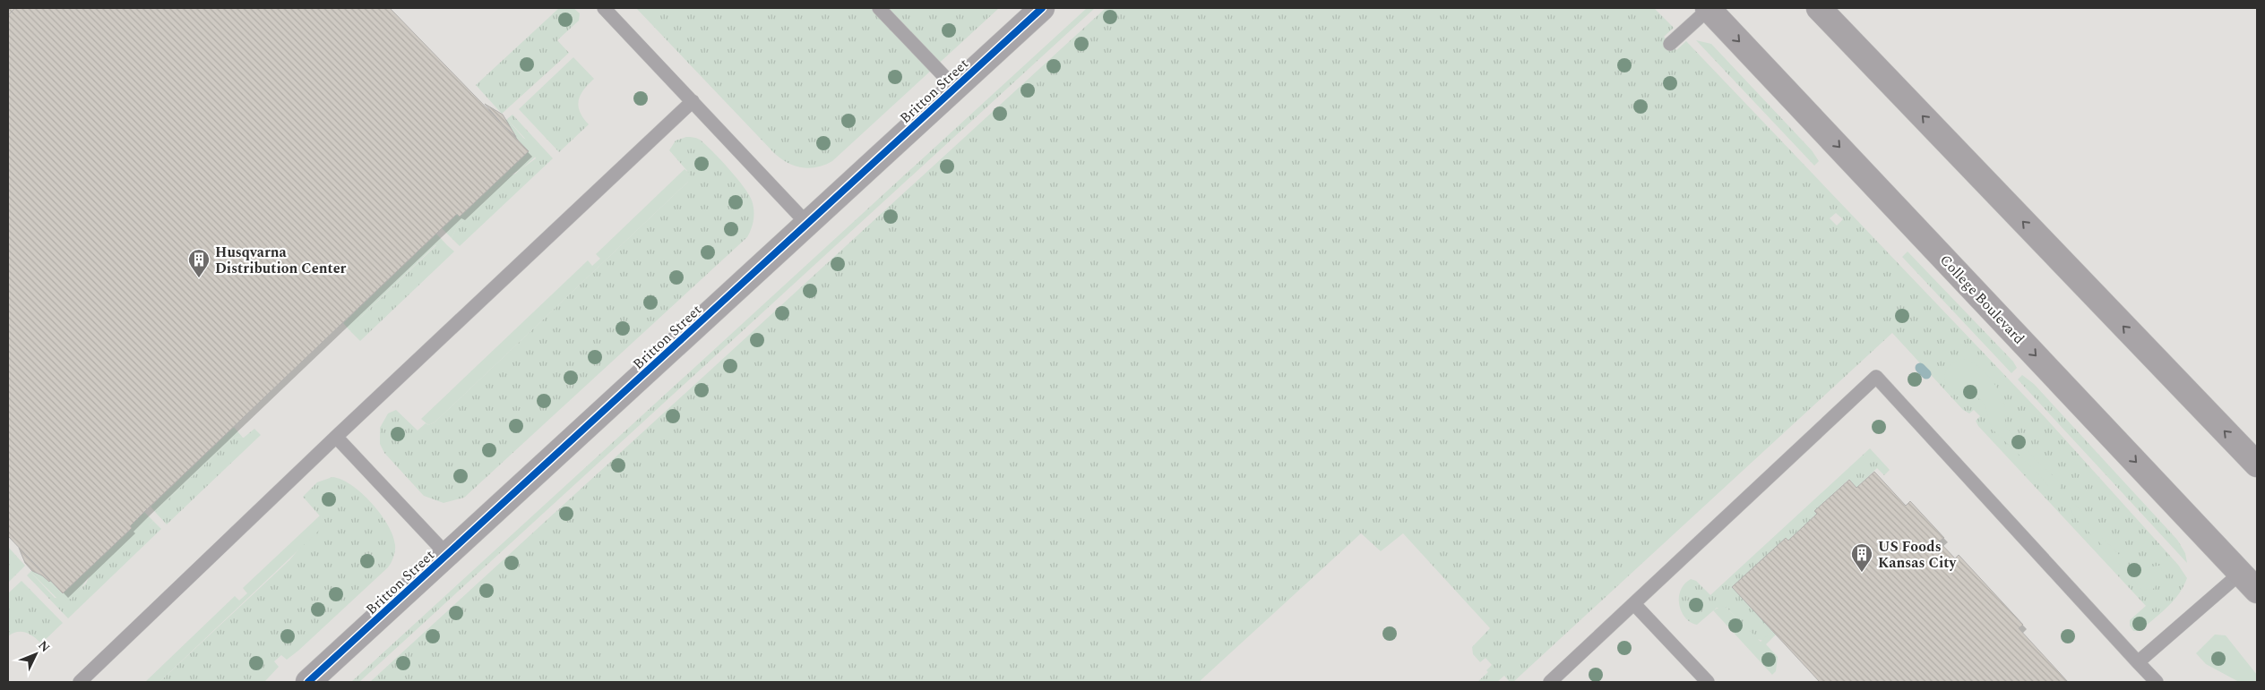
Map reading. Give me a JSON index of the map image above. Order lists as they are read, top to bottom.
{
  "streets": {
    "main road": ["College Boulevard"],
    "street": ["Britton Street"]
  },
  "places": {
    "building": ["Husqvarna Distribution Center", "US Foods Kansas City"]
  },
  "north": "top right"
}
